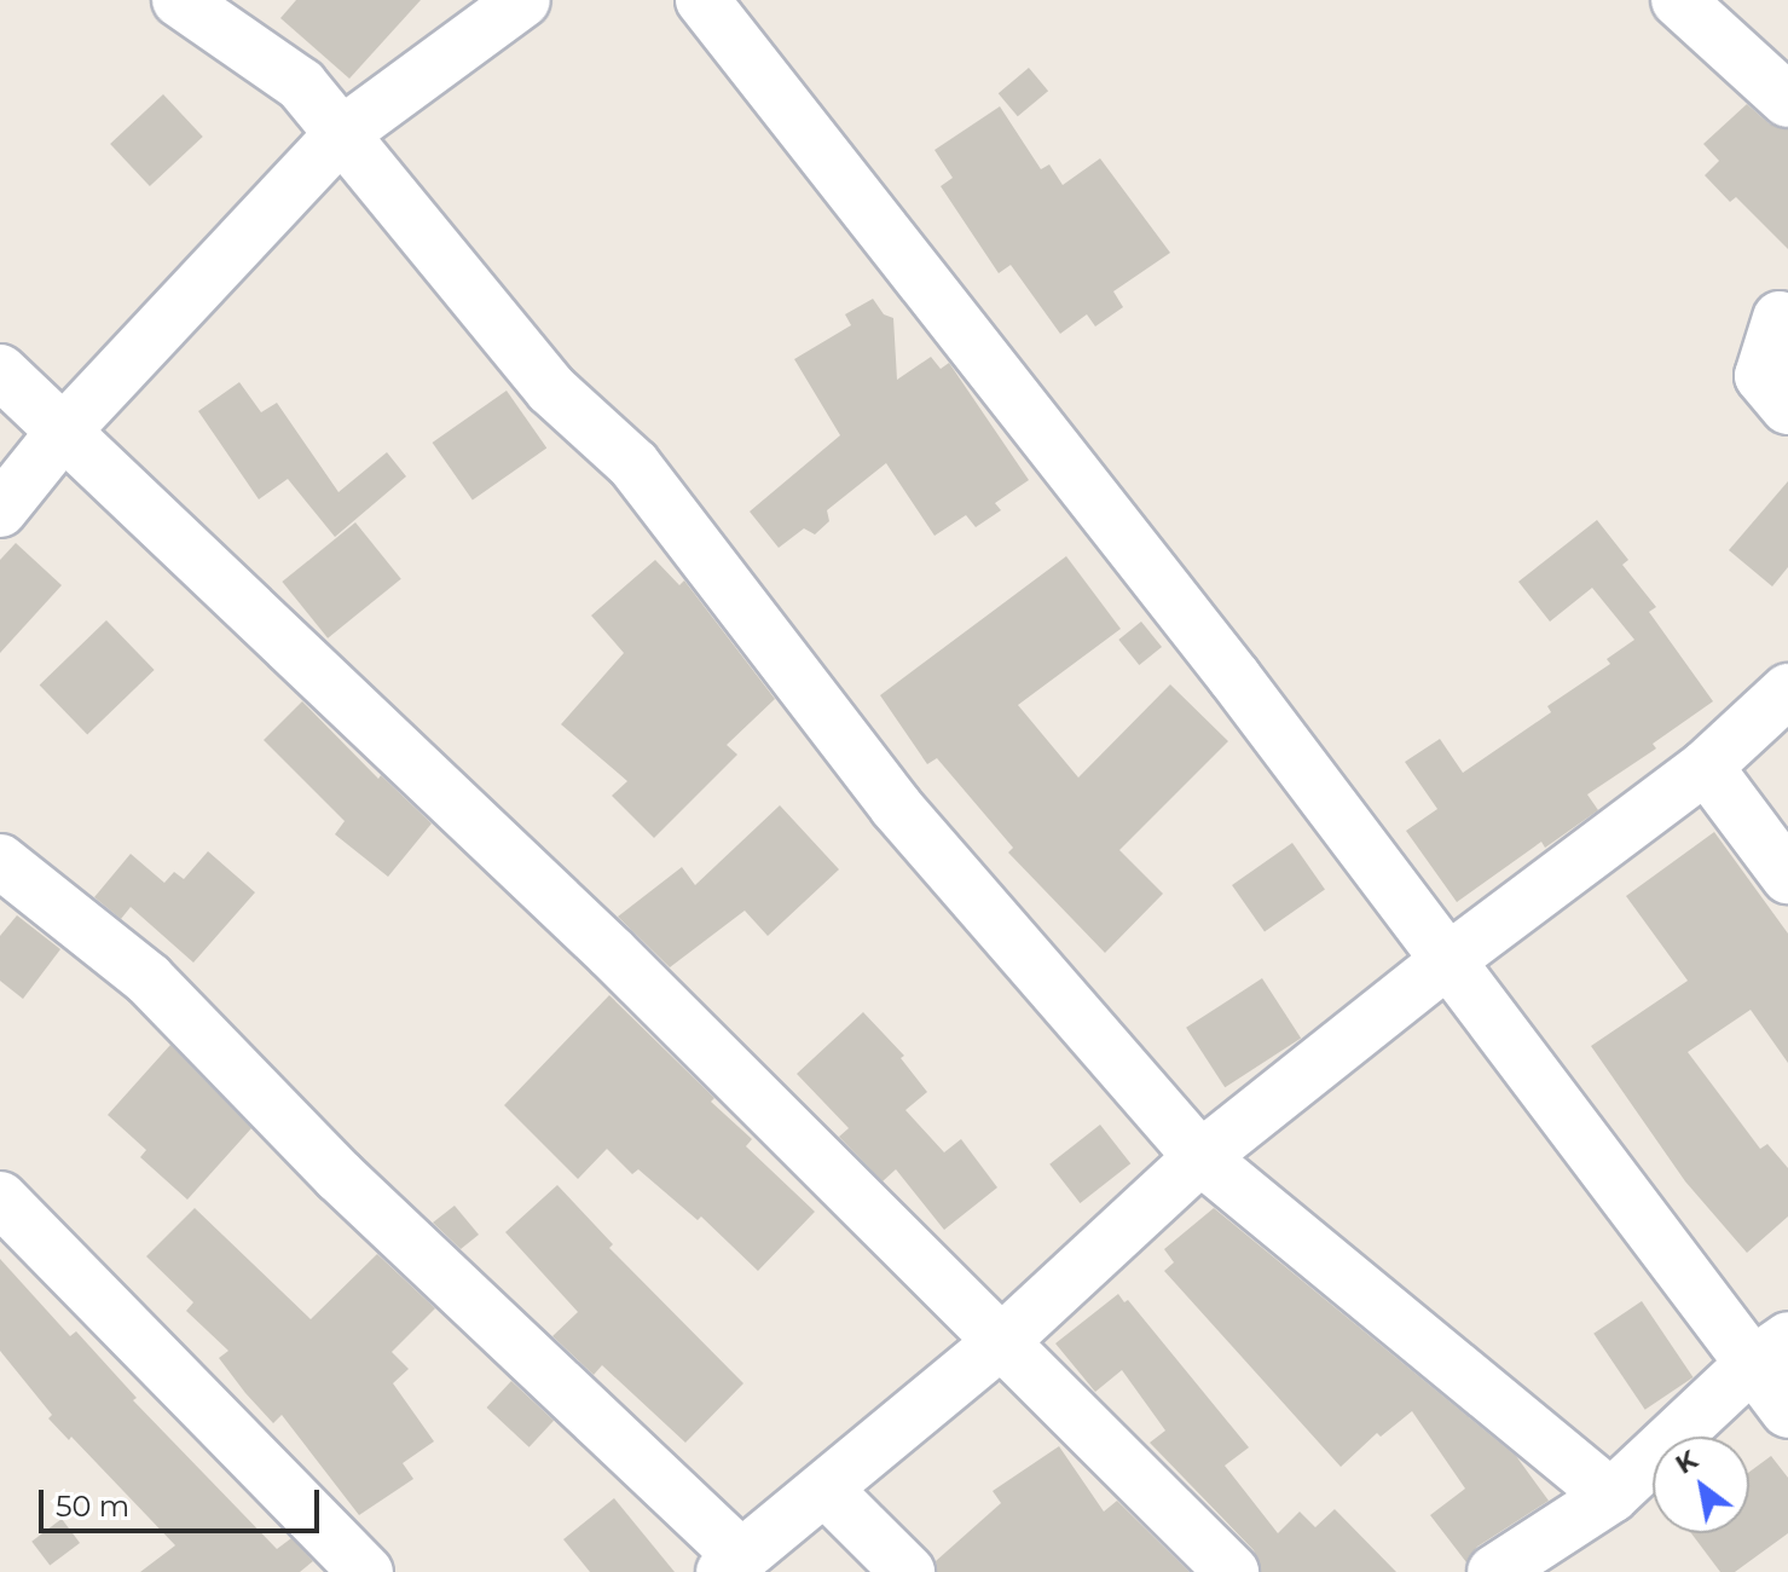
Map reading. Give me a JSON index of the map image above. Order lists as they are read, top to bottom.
{
  "scale_bar": "50 m",
  "north": "top left"
}
